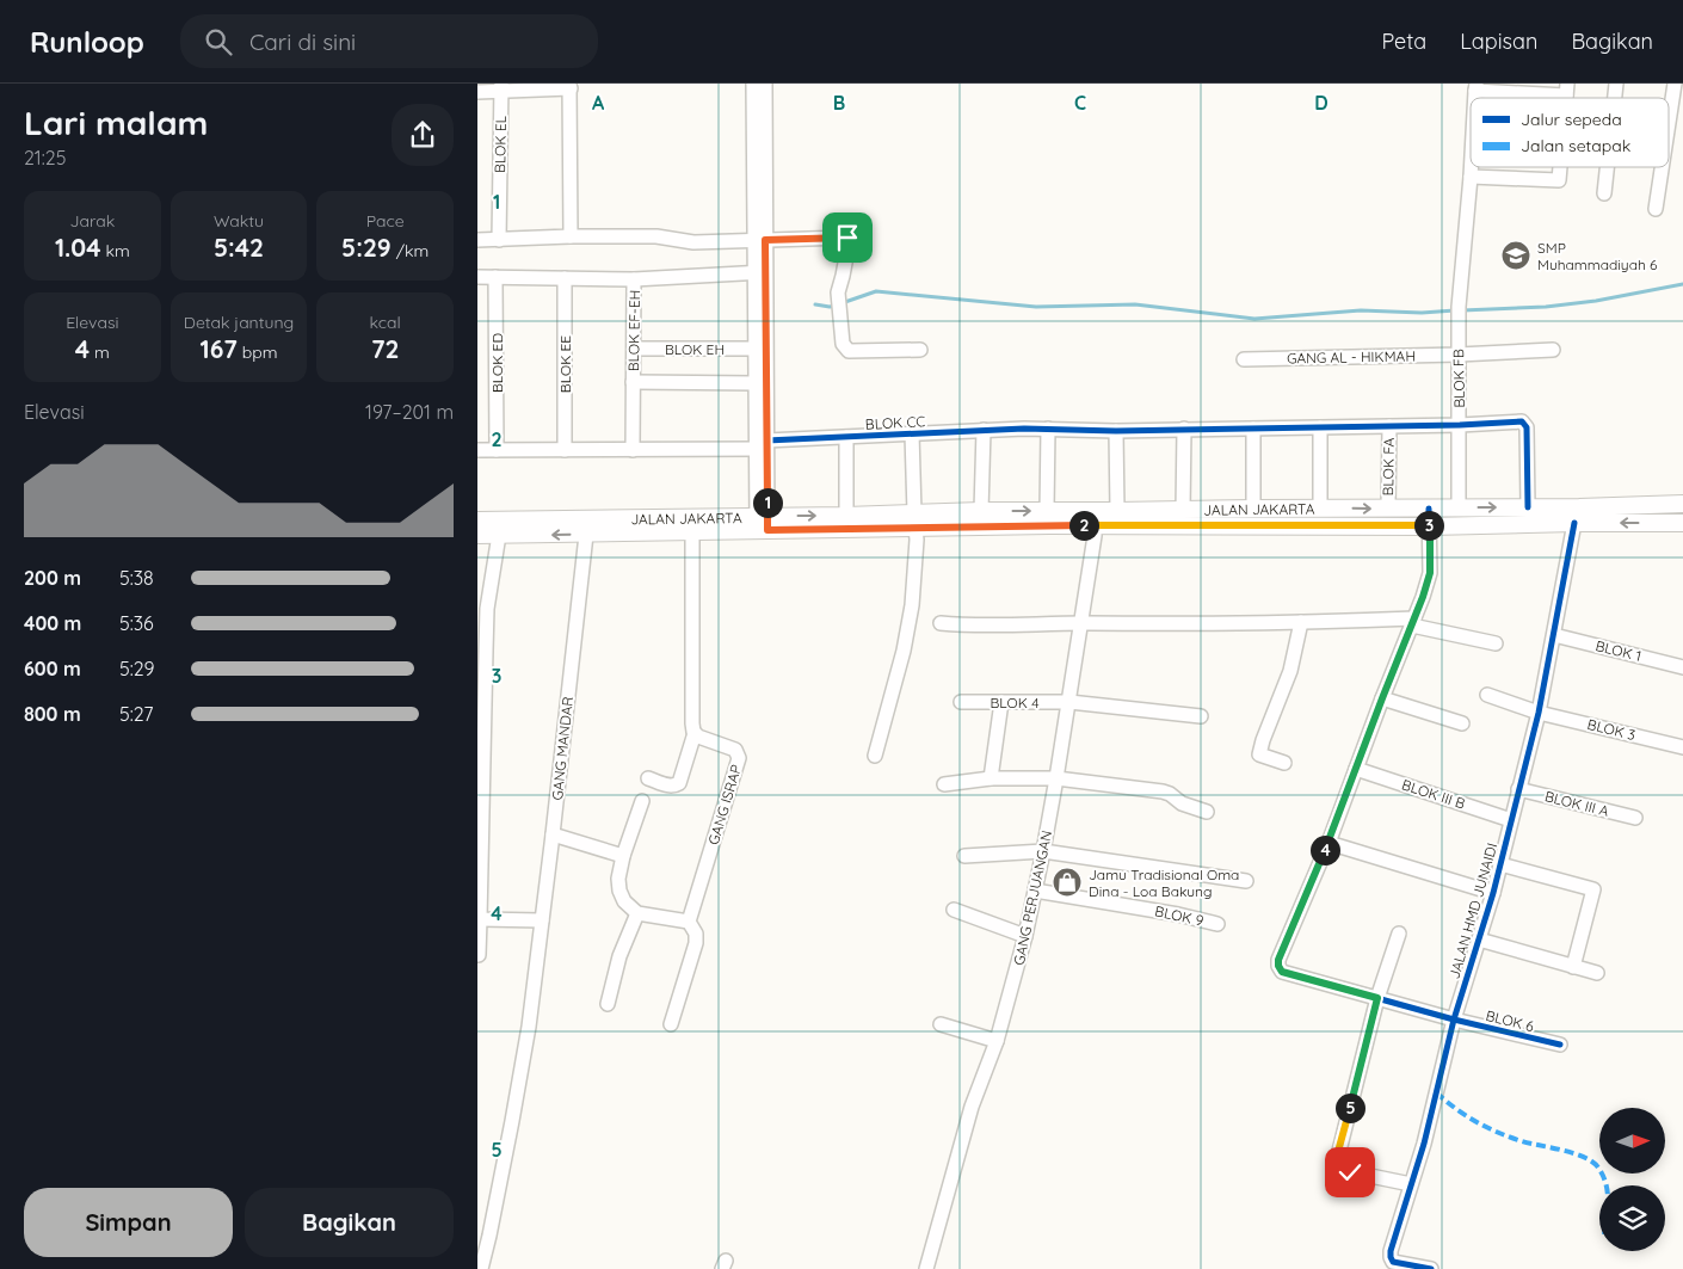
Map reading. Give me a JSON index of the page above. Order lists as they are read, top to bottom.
{
  "streets": {
    "main road": ["JALAN JAKARTA"],
    "street": [
      "BLOK EL",
      "BLOK EF-EH",
      "BLOK EH",
      "GANG AL - HIKMAH",
      "BLOK ED",
      "BLOK EE",
      "BLOK FB",
      "BLOK CC",
      "BLOK FA",
      "BLOK 1",
      "BLOK 4",
      "BLOK 3",
      "GANG MANDAR",
      "BLOK III B",
      "BLOK III A",
      "GANG ISRAP",
      "GANG PERJUANGAN",
      "JALAN HMD JUNAIDI",
      "BLOK 9",
      "BLOK 6"
    ]
  },
  "crossings": [
    ["BLOK EF-EH", "BLOK EH"],
    ["BLOK EF-EH", "BLOK CC"],
    ["GANG AL - HIKMAH", "BLOK FB"],
    ["BLOK ED", "BLOK CC"],
    ["BLOK EE", "BLOK CC"],
    ["BLOK FB", "BLOK CC"],
    ["BLOK FB", "JALAN JAKARTA"],
    ["BLOK CC", "BLOK FA"],
    ["BLOK CC", "JALAN JAKARTA"],
    ["BLOK FA", "JALAN JAKARTA"],
    ["JALAN JAKARTA", "GANG MANDAR"],
    ["JALAN JAKARTA", "GANG PERJUANGAN"],
    ["JALAN JAKARTA", "JALAN HMD JUNAIDI"],
    ["BLOK 1", "JALAN HMD JUNAIDI"],
    ["BLOK 4", "GANG PERJUANGAN"],
    ["BLOK 3", "JALAN HMD JUNAIDI"],
    ["BLOK III B", "JALAN HMD JUNAIDI"],
    ["BLOK III A", "JALAN HMD JUNAIDI"],
    ["GANG PERJUANGAN", "BLOK 9"],
    ["JALAN HMD JUNAIDI", "BLOK 6"]
  ],
  "places": {
    "school or university": ["SMP Muhammadiyah 6"],
    "shop": ["Jamu Tradisional Oma Dina - Loa Bakung"]
  },
  "legend": ["Jalur sepeda", "Jalan setapak"],
  "north": "right",
  "page": {
    "header": "Runloop",
    "search": "Cari di sini",
    "nav": ["Peta", "Lapisan", "Bagikan"],
    "heading": ["Lari malam", "21:25"],
    "stats": [
      ["Jarak", "1.04 km"],
      ["Waktu", "5:42"],
      ["Pace", "5:29 /km"],
      ["Elevasi", "4 m"],
      ["Detak jantung", "167 bpm"],
      ["kcal", "72"]
    ],
    "chart": ["Elevasi", "197–201 m"],
    "pins": [
      "1",
      "2",
      "3",
      "4",
      "5"
    ],
    "list": [
      {
        "name": "200 m",
        "note": "5:38"
      },
      {
        "name": "400 m",
        "note": "5:36"
      },
      {
        "name": "600 m",
        "note": "5:29"
      },
      {
        "name": "800 m",
        "note": "5:27"
      }
    ],
    "buttons": ["Simpan", "Bagikan"]
  },
  "grid": {
    "columns": [
      "A",
      "B",
      "C",
      "D"
    ],
    "rows": [
      "1",
      "2",
      "3",
      "4",
      "5"
    ]
  }
}
